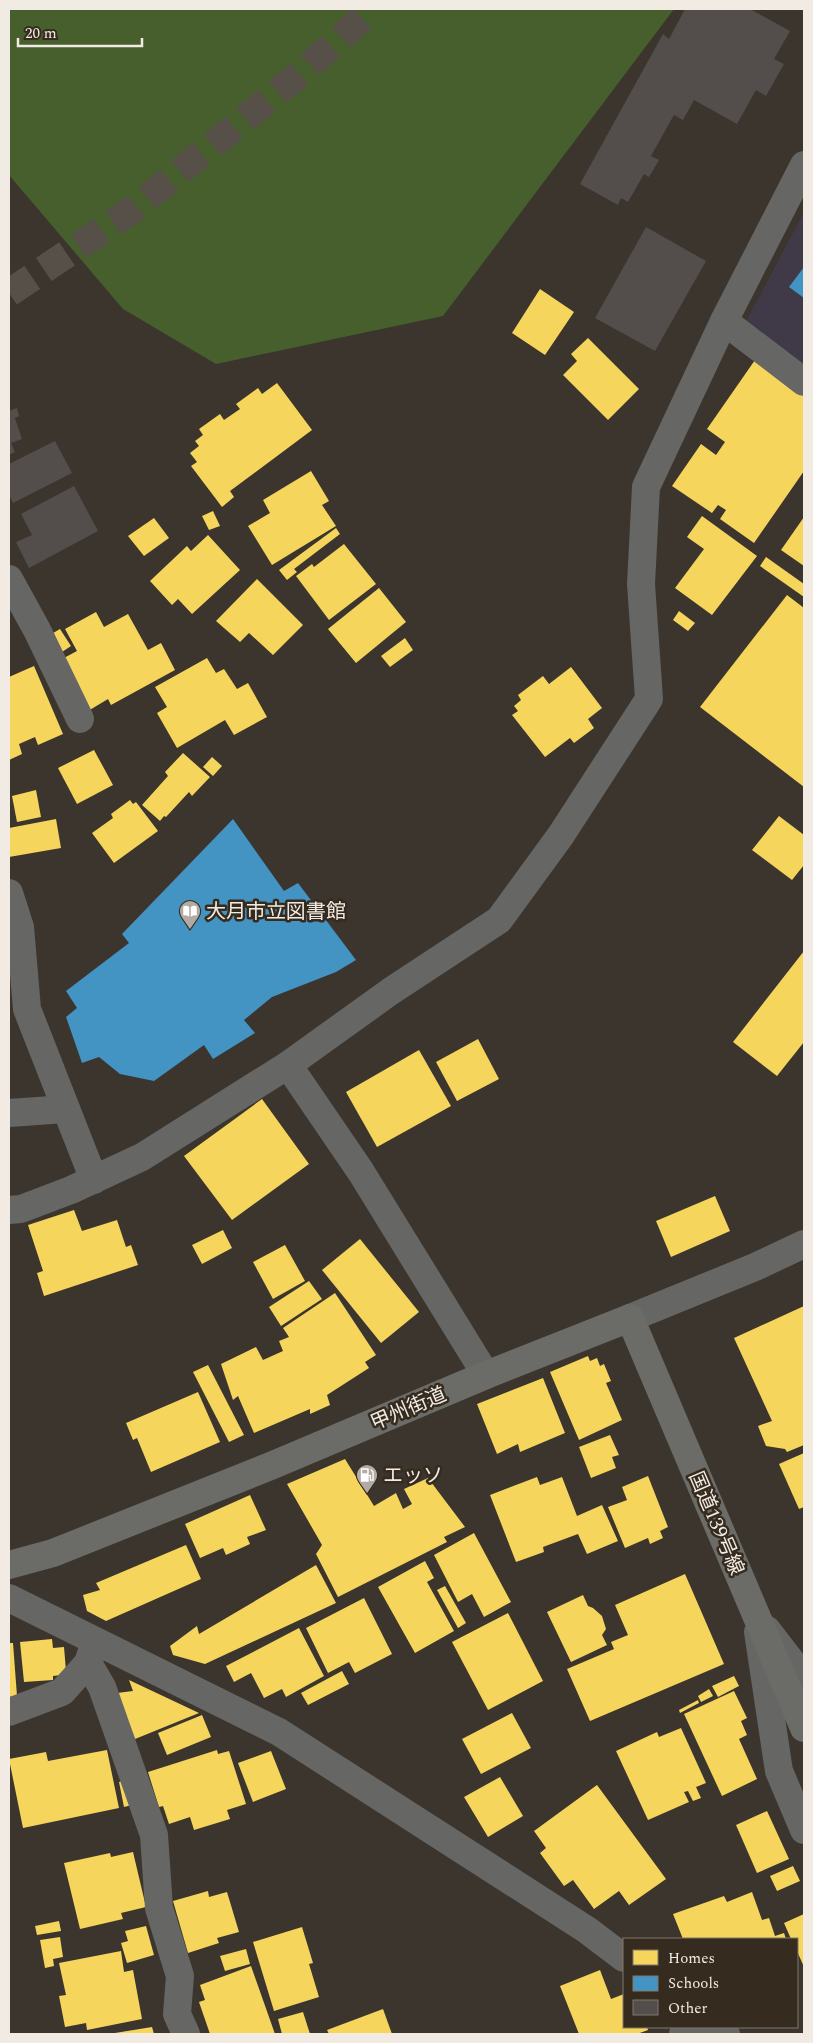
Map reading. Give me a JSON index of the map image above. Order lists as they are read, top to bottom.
{
  "streets": {
    "highway": ["甲州街道", "国道139号線"]
  },
  "crossings": [
    ["甲州街道", "国道139号線"]
  ],
  "places": {
    "library": ["大月市立図書館"],
    "fuel station": ["エッソ"]
  },
  "legend": ["Homes", "Schools", "Other"],
  "scale_bar": "20 m"
}
